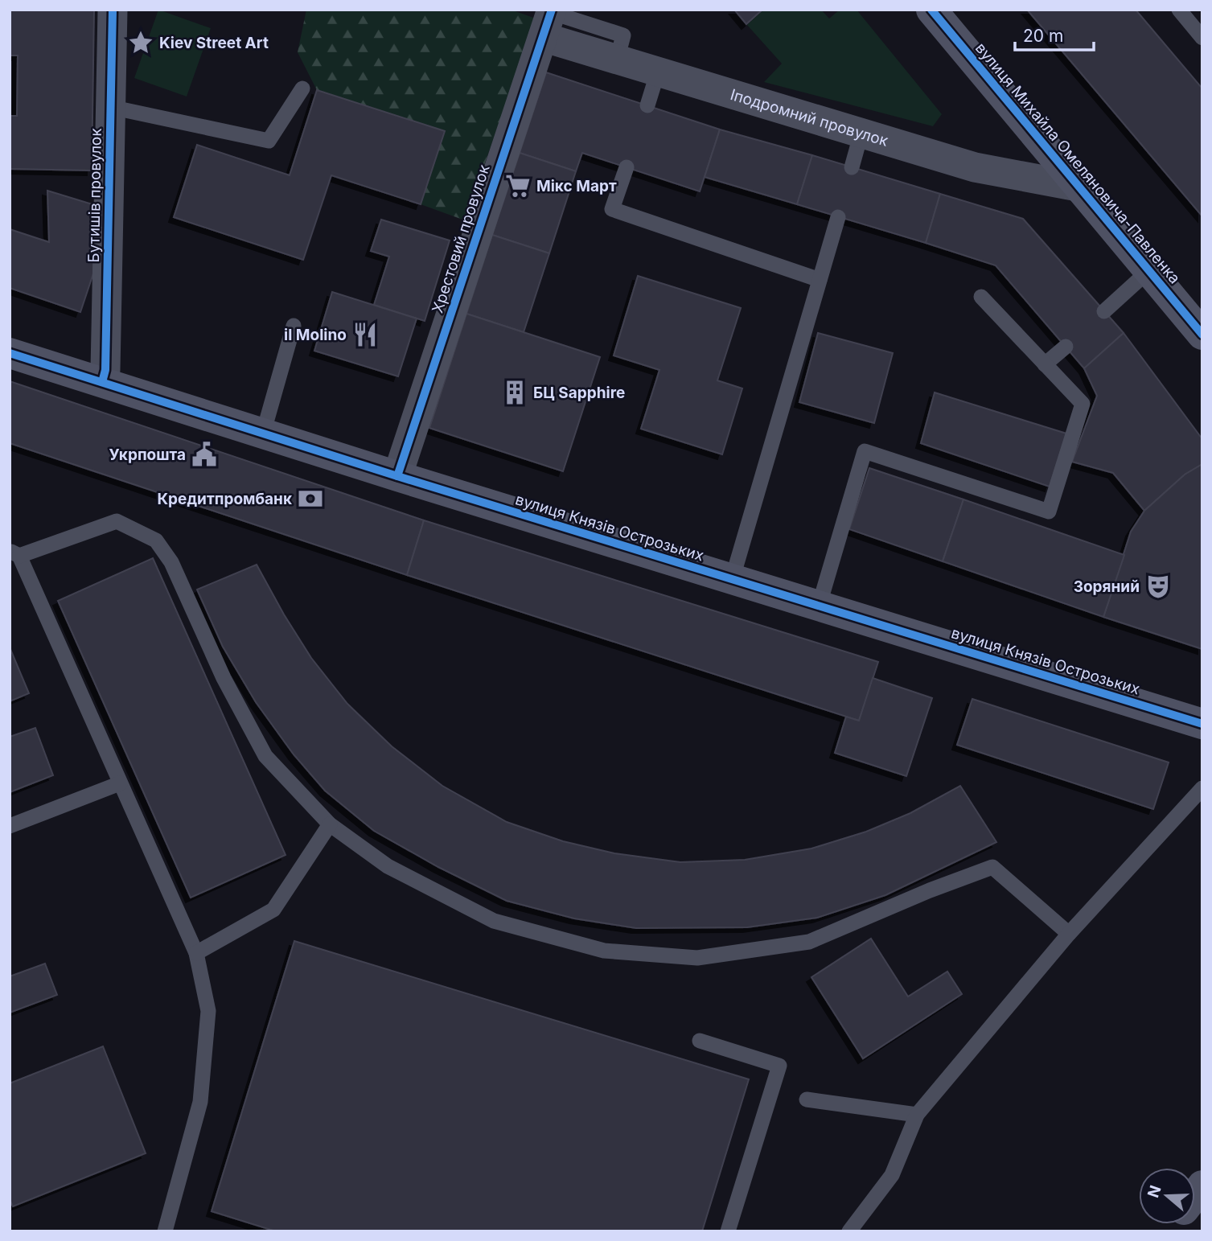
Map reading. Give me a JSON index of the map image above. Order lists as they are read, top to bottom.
{
  "streets": {
    "main road": ["вулиця Михайла Омеляновича-Павленка", "вулиця Князів Острозьких"],
    "street": ["Іподромний провулок", "Бутишів провулок", "Хрестовий провулок"]
  },
  "crossings": [
    ["Іподромний провулок", "вулиця Михайла Омеляновича-Павленка"],
    ["Іподромний провулок", "Хрестовий провулок"],
    ["Бутишів провулок", "вулиця Князів Острозьких"],
    ["Хрестовий провулок", "вулиця Князів Острозьких"]
  ],
  "places": {
    "place": ["Kiev Street Art"],
    "supermarket": ["Мікс Март"],
    "restaurant": ["il Molino"],
    "building": ["БЦ Sapphire"],
    "public building": ["Укрпошта"],
    "bank": ["Кредитпромбанк"],
    "theatre": ["Зоряний"]
  },
  "scale_bar": "20 m",
  "north": "left"
}
